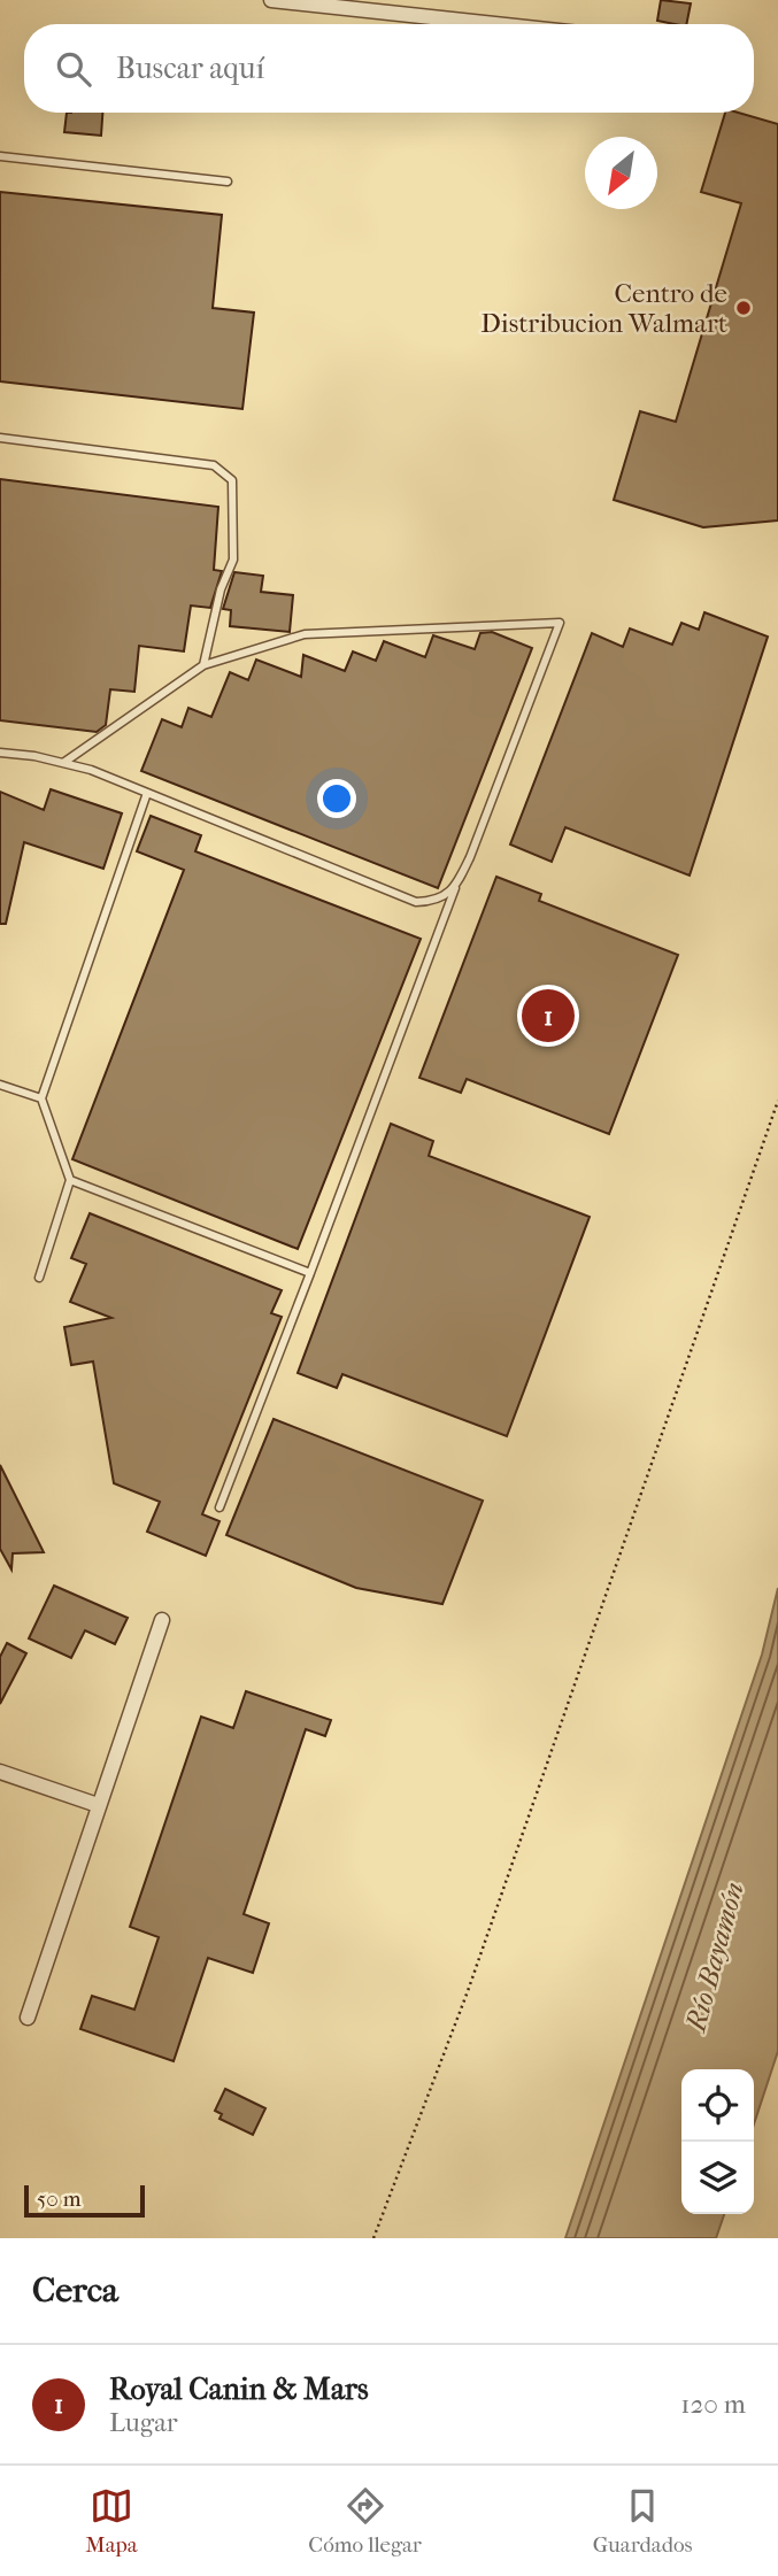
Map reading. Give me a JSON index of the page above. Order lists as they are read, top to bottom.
{
  "water": ["Río Bayamón"],
  "places": ["Centro de Distribucion Walmart"],
  "scale_bar": "50 m",
  "north": "bottom left",
  "page": {
    "search": "Buscar aquí",
    "pins": "1",
    "scale": "50 m",
    "heading": "Cerca",
    "list": [
      {
        "mark": "1",
        "name": "Royal Canin & Mars",
        "note": "Lugar",
        "value": "120 m"
      }
    ],
    "nav": ["Mapa", "Cómo llegar", "Guardados"]
  }
}
